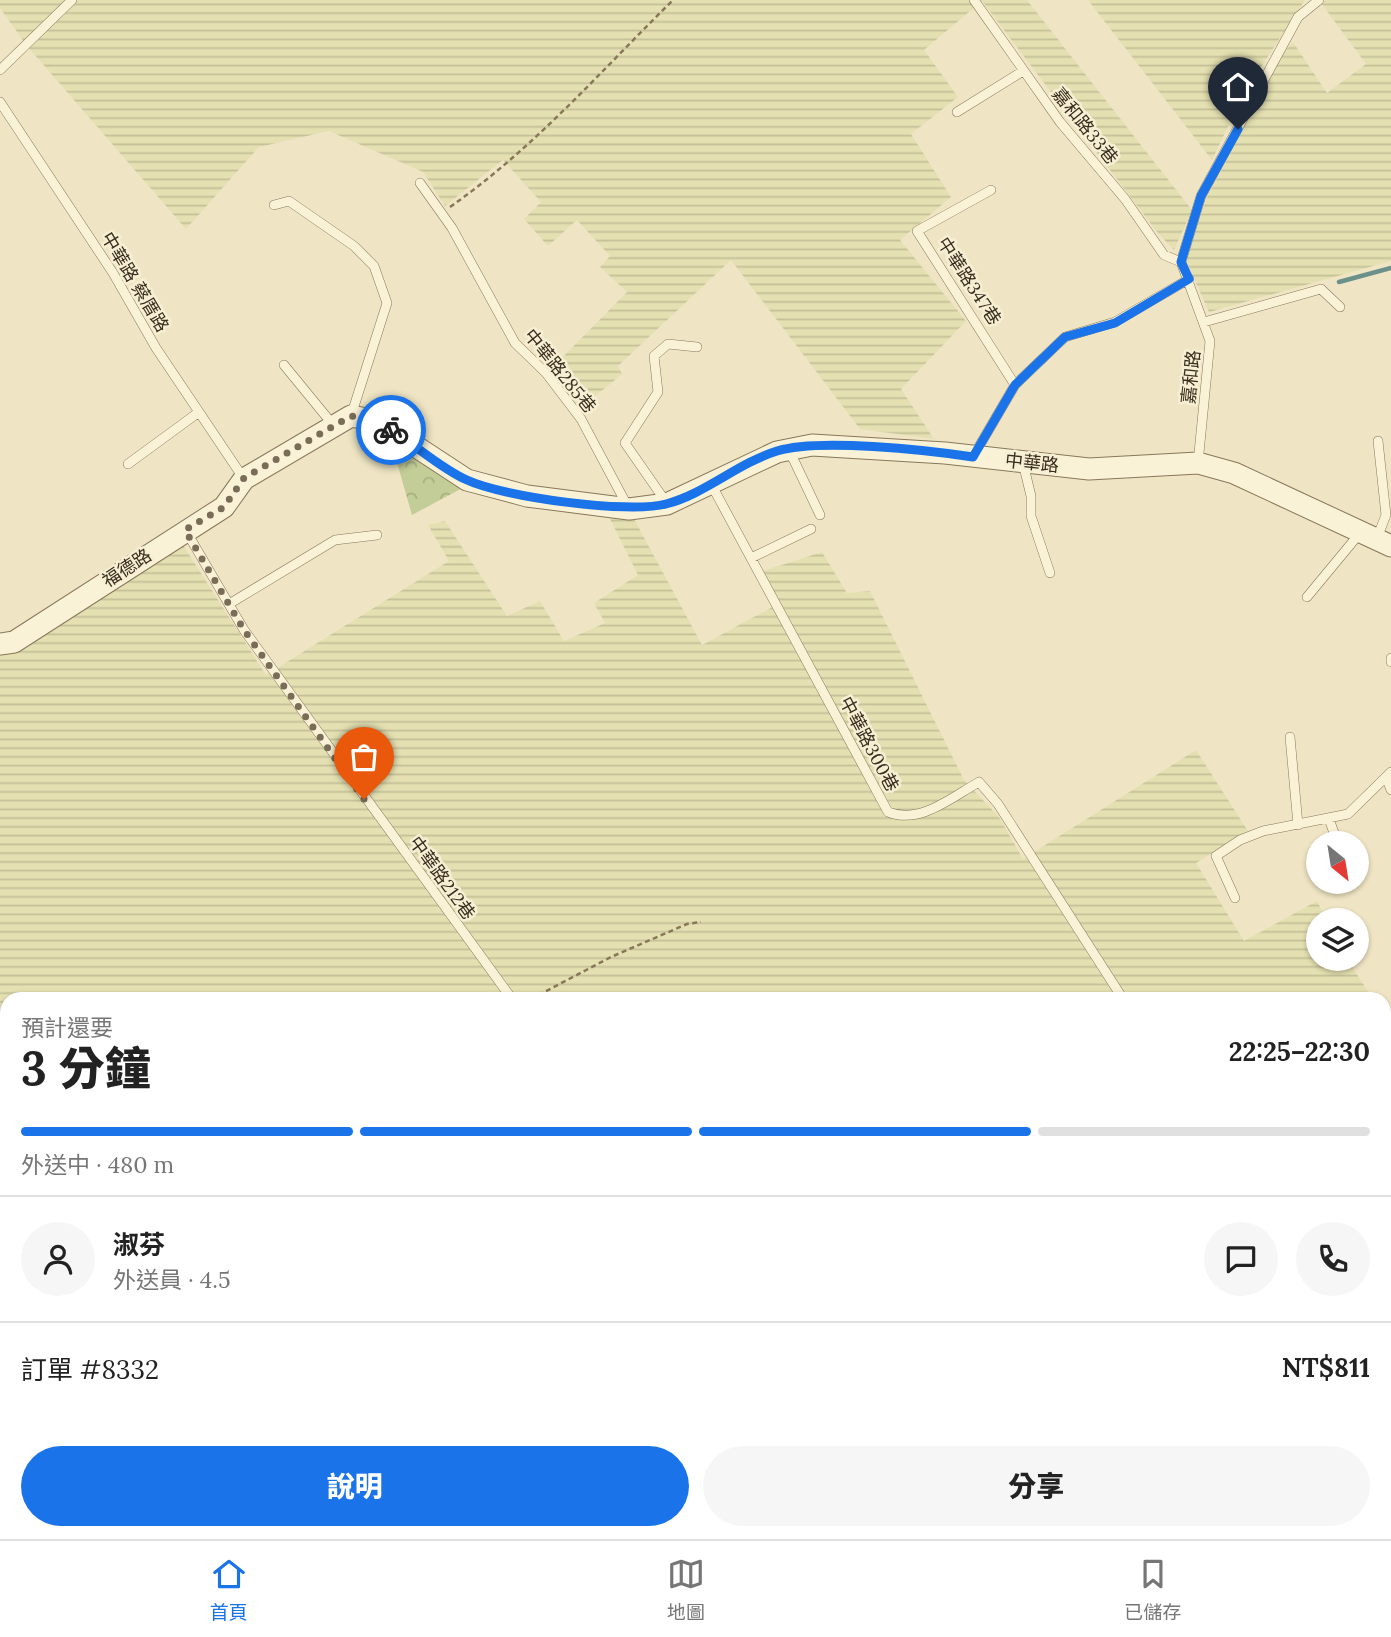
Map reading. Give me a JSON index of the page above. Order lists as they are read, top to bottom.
{
  "streets": {
    "street": ["中華路", "福德路"],
    "lane": [
      "嘉和路33巷",
      "中華路347巷",
      "中華路 蔡厝路",
      "中華路285巷",
      "嘉和路",
      "中華路300巷",
      "中華路212巷"
    ]
  },
  "crossings": [
    ["嘉和路33巷", "嘉和路"],
    ["中華路 蔡厝路", "福德路"],
    ["中華路285巷", "中華路"],
    ["嘉和路", "中華路"],
    ["中華路", "中華路300巷"],
    ["福德路", "中華路212巷"]
  ],
  "north": "bottom right",
  "page": {
    "heading": ["3 分鐘", "預計還要", "22:25–22:30"],
    "panel": [
      "淑芬",
      "外送員 · 4.5",
      "訂單 #8332",
      "NT$811"
    ],
    "bar": "外送中 · 480 m",
    "buttons": ["說明", "分享"],
    "tabs": ["首頁", "地圖", "已儲存"]
  }
}
